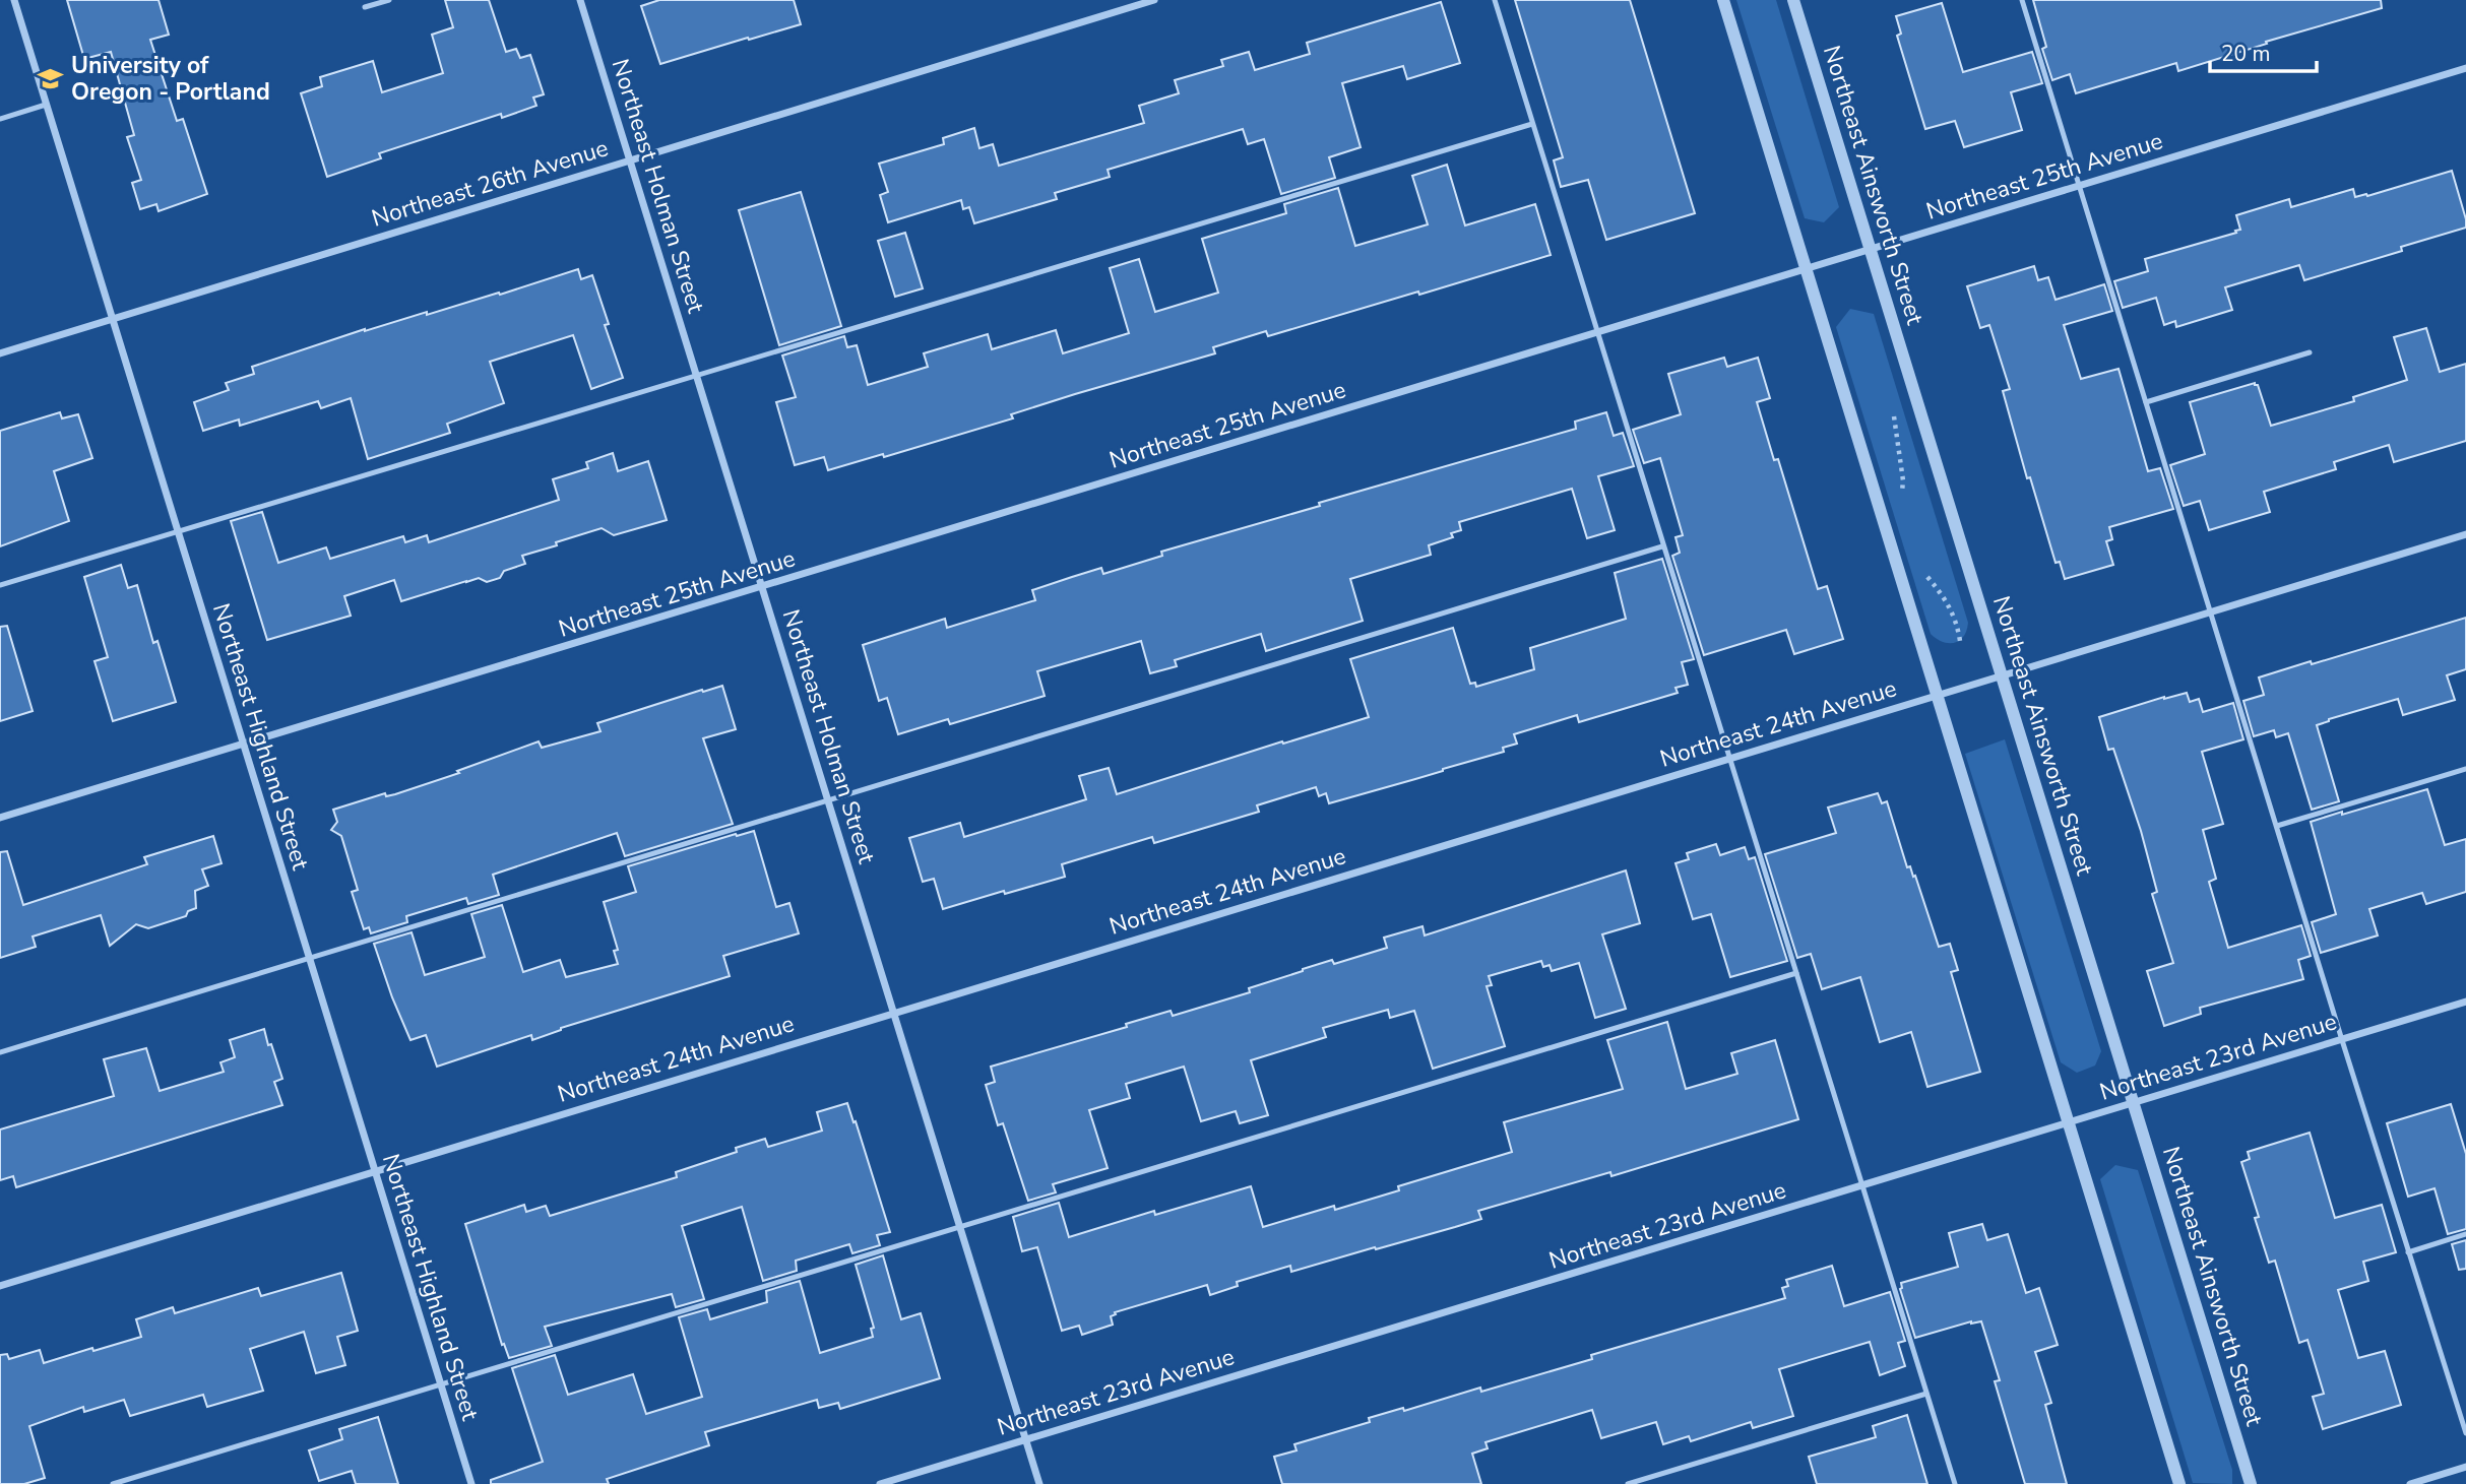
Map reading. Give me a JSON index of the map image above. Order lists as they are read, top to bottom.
{
  "streets": {
    "street": [
      "Northeast 25th Avenue",
      "Northeast 26th Avenue",
      "Northeast Ainsworth Street",
      "Northeast Holman Street",
      "Northeast 24th Avenue",
      "Northeast Highland Street",
      "Northeast 23rd Avenue"
    ]
  },
  "crossings": [
    ["Northeast 25th Avenue", "Northeast Ainsworth Street"],
    ["Northeast 25th Avenue", "Northeast Holman Street"],
    ["Northeast 25th Avenue", "Northeast Highland Street"],
    ["Northeast 26th Avenue", "Northeast Holman Street"],
    ["Northeast 26th Avenue", "Northeast Highland Street"],
    ["Northeast Ainsworth Street", "Northeast 24th Avenue"],
    ["Northeast Ainsworth Street", "Northeast 23rd Avenue"],
    ["Northeast Holman Street", "Northeast 24th Avenue"],
    ["Northeast Holman Street", "Northeast 23rd Avenue"],
    ["Northeast 24th Avenue", "Northeast Highland Street"]
  ],
  "places": {
    "school or university": ["University of Oregon - Portland"]
  },
  "scale_bar": "20 m"
}
